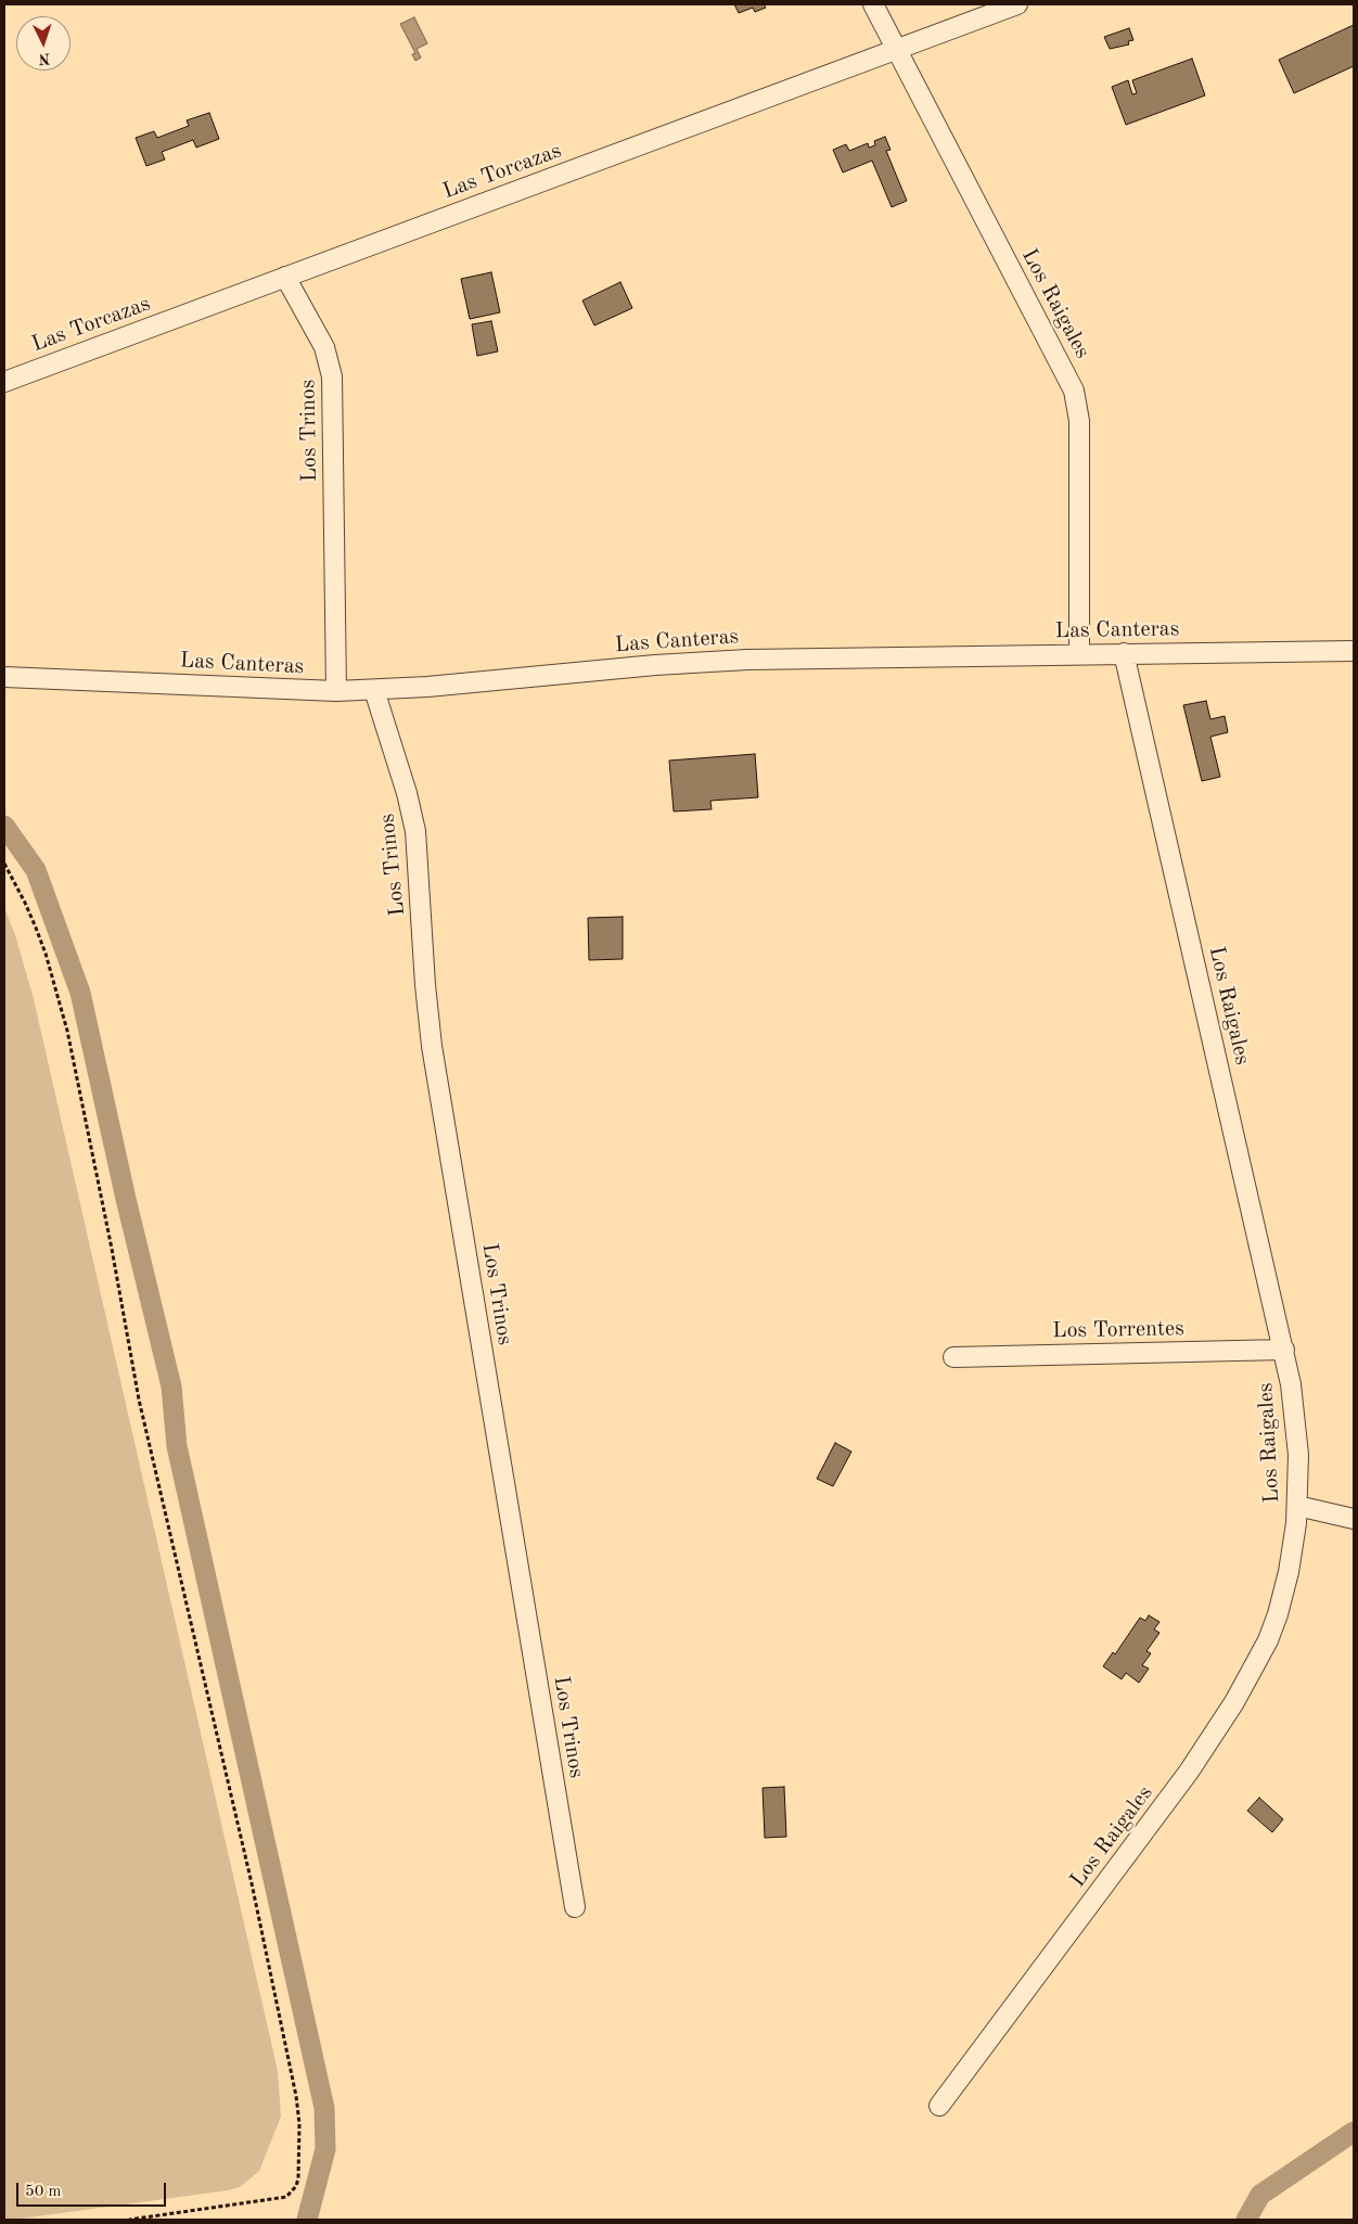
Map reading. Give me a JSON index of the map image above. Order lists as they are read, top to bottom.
{
  "streets": {
    "street": [
      "Las Torcazas",
      "Los Raigales",
      "Los Trinos",
      "Las Canteras",
      "Los Torrentes"
    ]
  },
  "crossings": [
    ["Las Torcazas", "Los Raigales"],
    ["Las Torcazas", "Los Trinos"],
    ["Los Raigales", "Las Canteras"],
    ["Los Raigales", "Los Torrentes"],
    ["Los Trinos", "Las Canteras"]
  ],
  "scale_bar": "50 m",
  "north": "bottom"
}
